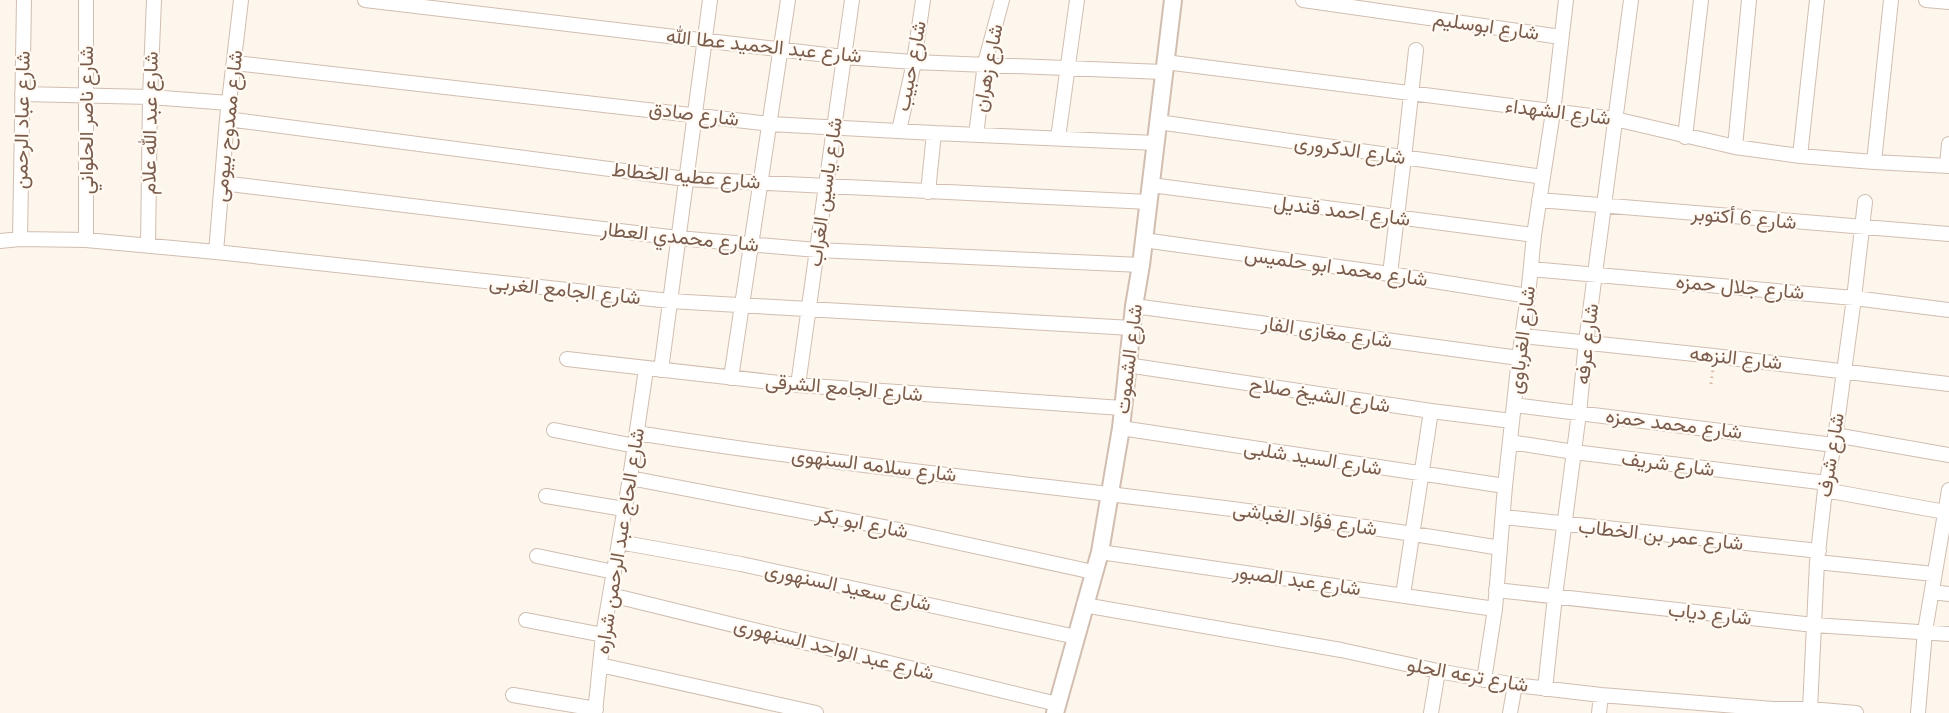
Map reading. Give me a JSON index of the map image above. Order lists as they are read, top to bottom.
{
  "streets": {
    "street": [
      "شارع ابوسليم",
      "شارع عبد الحميد عطا الله",
      "شارع حبيب",
      "شارع زهران",
      "شارع الشهداء",
      "شارع صادق",
      "شارع عباد الرحمن",
      "شارع ناصر الحلواني",
      "شارع عبد الله علام",
      "شارع ممدوح بيومى",
      "شارع الدكرورى",
      "شارع عطيه الخطاط",
      "شارع ياسين الغراب",
      "شارع احمد قنديل",
      "شارع 6 أكتوبر",
      "شارع محمدي العطار",
      "شارع محمد ابو حلميس",
      "شارع جلال حمزه",
      "شارع الجامع الغربى",
      "شارع مغازى الفار",
      "شارع الغرباوى",
      "شارع عرفه",
      "شارع النزهه",
      "شارع الشموت",
      "شارع الجامع الشرقى",
      "شارع الشيخ صلاح",
      "شارع محمد حمزه",
      "شارع شرف",
      "شارع السيد شلبى",
      "شارع شريف",
      "شارع سلامه السنهوى",
      "شارع فؤاد الغباشى",
      "شارع ابو بكر",
      "شارع عمر بن الخطاب",
      "شارع الحاج عبد الرحمن شراره",
      "شارع عبد الصبور",
      "شارع سعيد السنهورى",
      "شارع دياب",
      "شارع عبد الواحد السنهورى",
      "شارع ترعه الحلو"
    ]
  },
  "crossings": [
    ["شارع ابوسليم", "شارع الغرباوى"],
    ["شارع عبد الحميد عطا الله", "شارع حبيب"],
    ["شارع عبد الحميد عطا الله", "شارع زهران"],
    ["شارع عبد الحميد عطا الله", "شارع الشهداء"],
    ["شارع عبد الحميد عطا الله", "شارع ياسين الغراب"],
    ["شارع عبد الحميد عطا الله", "شارع الشموت"],
    ["شارع حبيب", "شارع صادق"],
    ["شارع زهران", "شارع صادق"],
    ["شارع الشهداء", "شارع الغرباوى"],
    ["شارع الشهداء", "شارع عرفه"],
    ["شارع الشهداء", "شارع الشموت"],
    ["شارع صادق", "شارع ممدوح بيومى"],
    ["شارع صادق", "شارع ياسين الغراب"],
    ["شارع صادق", "شارع الشموت"],
    ["شارع عباد الرحمن", "شارع الجامع الغربى"],
    ["شارع ناصر الحلواني", "شارع الجامع الغربى"],
    ["شارع عبد الله علام", "شارع الجامع الغربى"],
    ["شارع ممدوح بيومى", "شارع عطيه الخطاط"],
    ["شارع ممدوح بيومى", "شارع محمدي العطار"],
    ["شارع ممدوح بيومى", "شارع الجامع الغربى"],
    ["شارع الدكرورى", "شارع الغرباوى"],
    ["شارع الدكرورى", "شارع الشموت"],
    ["شارع عطيه الخطاط", "شارع ياسين الغراب"],
    ["شارع عطيه الخطاط", "شارع الشموت"],
    ["شارع ياسين الغراب", "شارع محمدي العطار"],
    ["شارع ياسين الغراب", "شارع الجامع الغربى"],
    ["شارع ياسين الغراب", "شارع الجامع الشرقى"],
    ["شارع احمد قنديل", "شارع الغرباوى"],
    ["شارع احمد قنديل", "شارع الشموت"],
    ["شارع 6 أكتوبر", "شارع الغرباوى"],
    ["شارع 6 أكتوبر", "شارع عرفه"],
    ["شارع 6 أكتوبر", "شارع شرف"],
    ["شارع محمدي العطار", "شارع الشموت"],
    ["شارع محمد ابو حلميس", "شارع الغرباوى"],
    ["شارع محمد ابو حلميس", "شارع الشموت"],
    ["شارع جلال حمزه", "شارع الغرباوى"],
    ["شارع جلال حمزه", "شارع عرفه"],
    ["شارع جلال حمزه", "شارع شرف"],
    ["شارع الجامع الغربى", "شارع الشموت"],
    ["شارع مغازى الفار", "شارع الغرباوى"],
    ["شارع مغازى الفار", "شارع الشموت"],
    ["شارع الغرباوى", "شارع النزهه"],
    ["شارع الغرباوى", "شارع الشيخ صلاح"],
    ["شارع الغرباوى", "شارع محمد حمزه"],
    ["شارع الغرباوى", "شارع السيد شلبى"],
    ["شارع الغرباوى", "شارع شريف"],
    ["شارع الغرباوى", "شارع فؤاد الغباشى"],
    ["شارع الغرباوى", "شارع عمر بن الخطاب"],
    ["شارع الغرباوى", "شارع عبد الصبور"],
    ["شارع الغرباوى", "شارع دياب"],
    ["شارع الغرباوى", "شارع ترعه الحلو"],
    ["شارع عرفه", "شارع النزهه"],
    ["شارع عرفه", "شارع محمد حمزه"],
    ["شارع عرفه", "شارع شريف"],
    ["شارع عرفه", "شارع عمر بن الخطاب"],
    ["شارع عرفه", "شارع دياب"],
    ["شارع عرفه", "شارع ترعه الحلو"],
    ["شارع النزهه", "شارع شرف"],
    ["شارع الشموت", "شارع الجامع الشرقى"],
    ["شارع الشموت", "شارع الشيخ صلاح"],
    ["شارع الشموت", "شارع السيد شلبى"],
    ["شارع الشموت", "شارع سلامه السنهوى"],
    ["شارع الشموت", "شارع فؤاد الغباشى"],
    ["شارع الشموت", "شارع ابو بكر"],
    ["شارع الشموت", "شارع عبد الصبور"],
    ["شارع الشموت", "شارع سعيد السنهورى"],
    ["شارع الشموت", "شارع عبد الواحد السنهورى"],
    ["شارع الشموت", "شارع ترعه الحلو"],
    ["شارع الجامع الشرقى", "شارع الحاج عبد الرحمن شراره"],
    ["شارع محمد حمزه", "شارع شرف"],
    ["شارع شرف", "شارع شريف"],
    ["شارع شرف", "شارع عمر بن الخطاب"],
    ["شارع شرف", "شارع دياب"],
    ["شارع شرف", "شارع ترعه الحلو"],
    ["شارع سلامه السنهوى", "شارع فؤاد الغباشى"],
    ["شارع سلامه السنهوى", "شارع الحاج عبد الرحمن شراره"],
    ["شارع ابو بكر", "شارع الحاج عبد الرحمن شراره"],
    ["شارع الحاج عبد الرحمن شراره", "شارع سعيد السنهورى"],
    ["شارع الحاج عبد الرحمن شراره", "شارع عبد الواحد السنهورى"]
  ]
}
